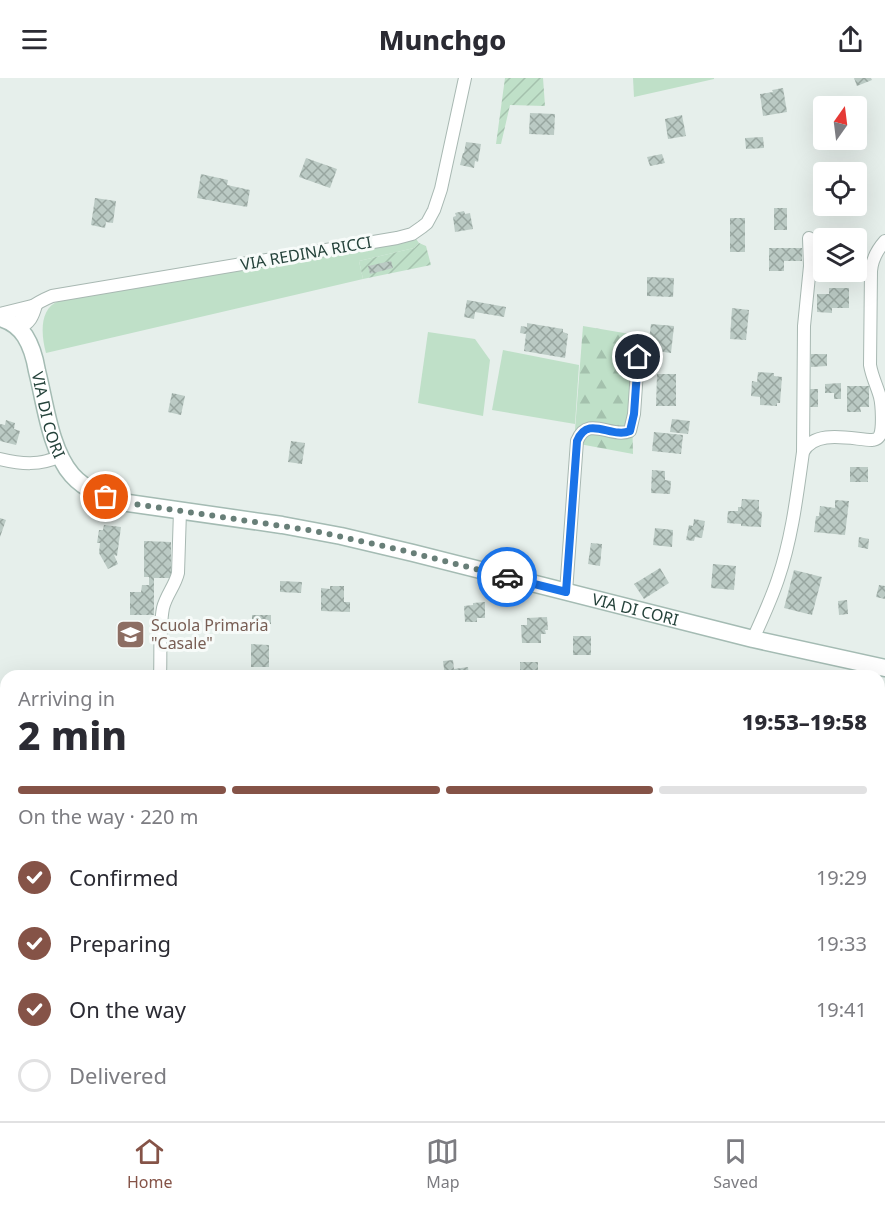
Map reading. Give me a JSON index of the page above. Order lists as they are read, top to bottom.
{
  "streets": {
    "main road": ["VIA DI CORI"],
    "street": ["VIA REDINA RICCI"]
  },
  "places": {
    "school or university": ["Scuola Primaria \"Casale\""]
  },
  "north": "top",
  "page": {
    "header": "Munchgo",
    "heading": ["2 min", "Arriving in", "19:53–19:58"],
    "bar": "On the way · 220 m",
    "list": [
      ["Confirmed", "19:29"],
      ["Preparing", "19:33"],
      ["On the way", "19:41"],
      "Delivered"
    ],
    "tabs": ["Home", "Map", "Saved"]
  }
}
